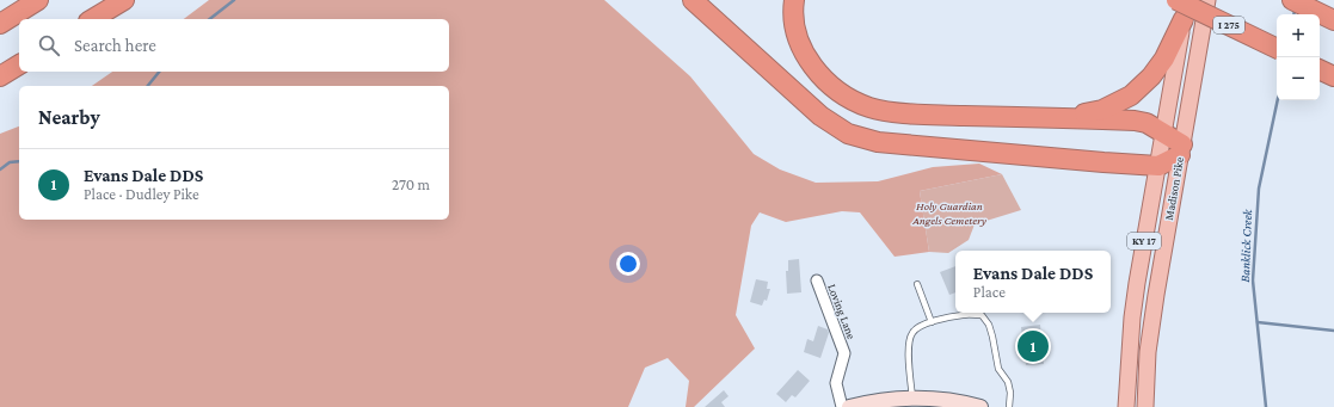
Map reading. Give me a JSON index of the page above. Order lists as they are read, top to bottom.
{
  "streets": {
    "highway": ["I 275"],
    "main road": ["Madison Pike", "KY 17"],
    "street": ["Loving Lane"]
  },
  "water": ["Banklick Creek"],
  "parks": ["Holy Guardian Angels Cemetery"],
  "page": {
    "map_buttons": ["+", "−"],
    "search": "Search here",
    "heading": "Nearby",
    "list": [
      {
        "mark": "1",
        "name": "Evans Dale DDS",
        "note": "Place · Dudley Pike",
        "value": "270 m"
      }
    ],
    "popup": ["Evans Dale DDS", "Place"],
    "pins": "1"
  }
}
